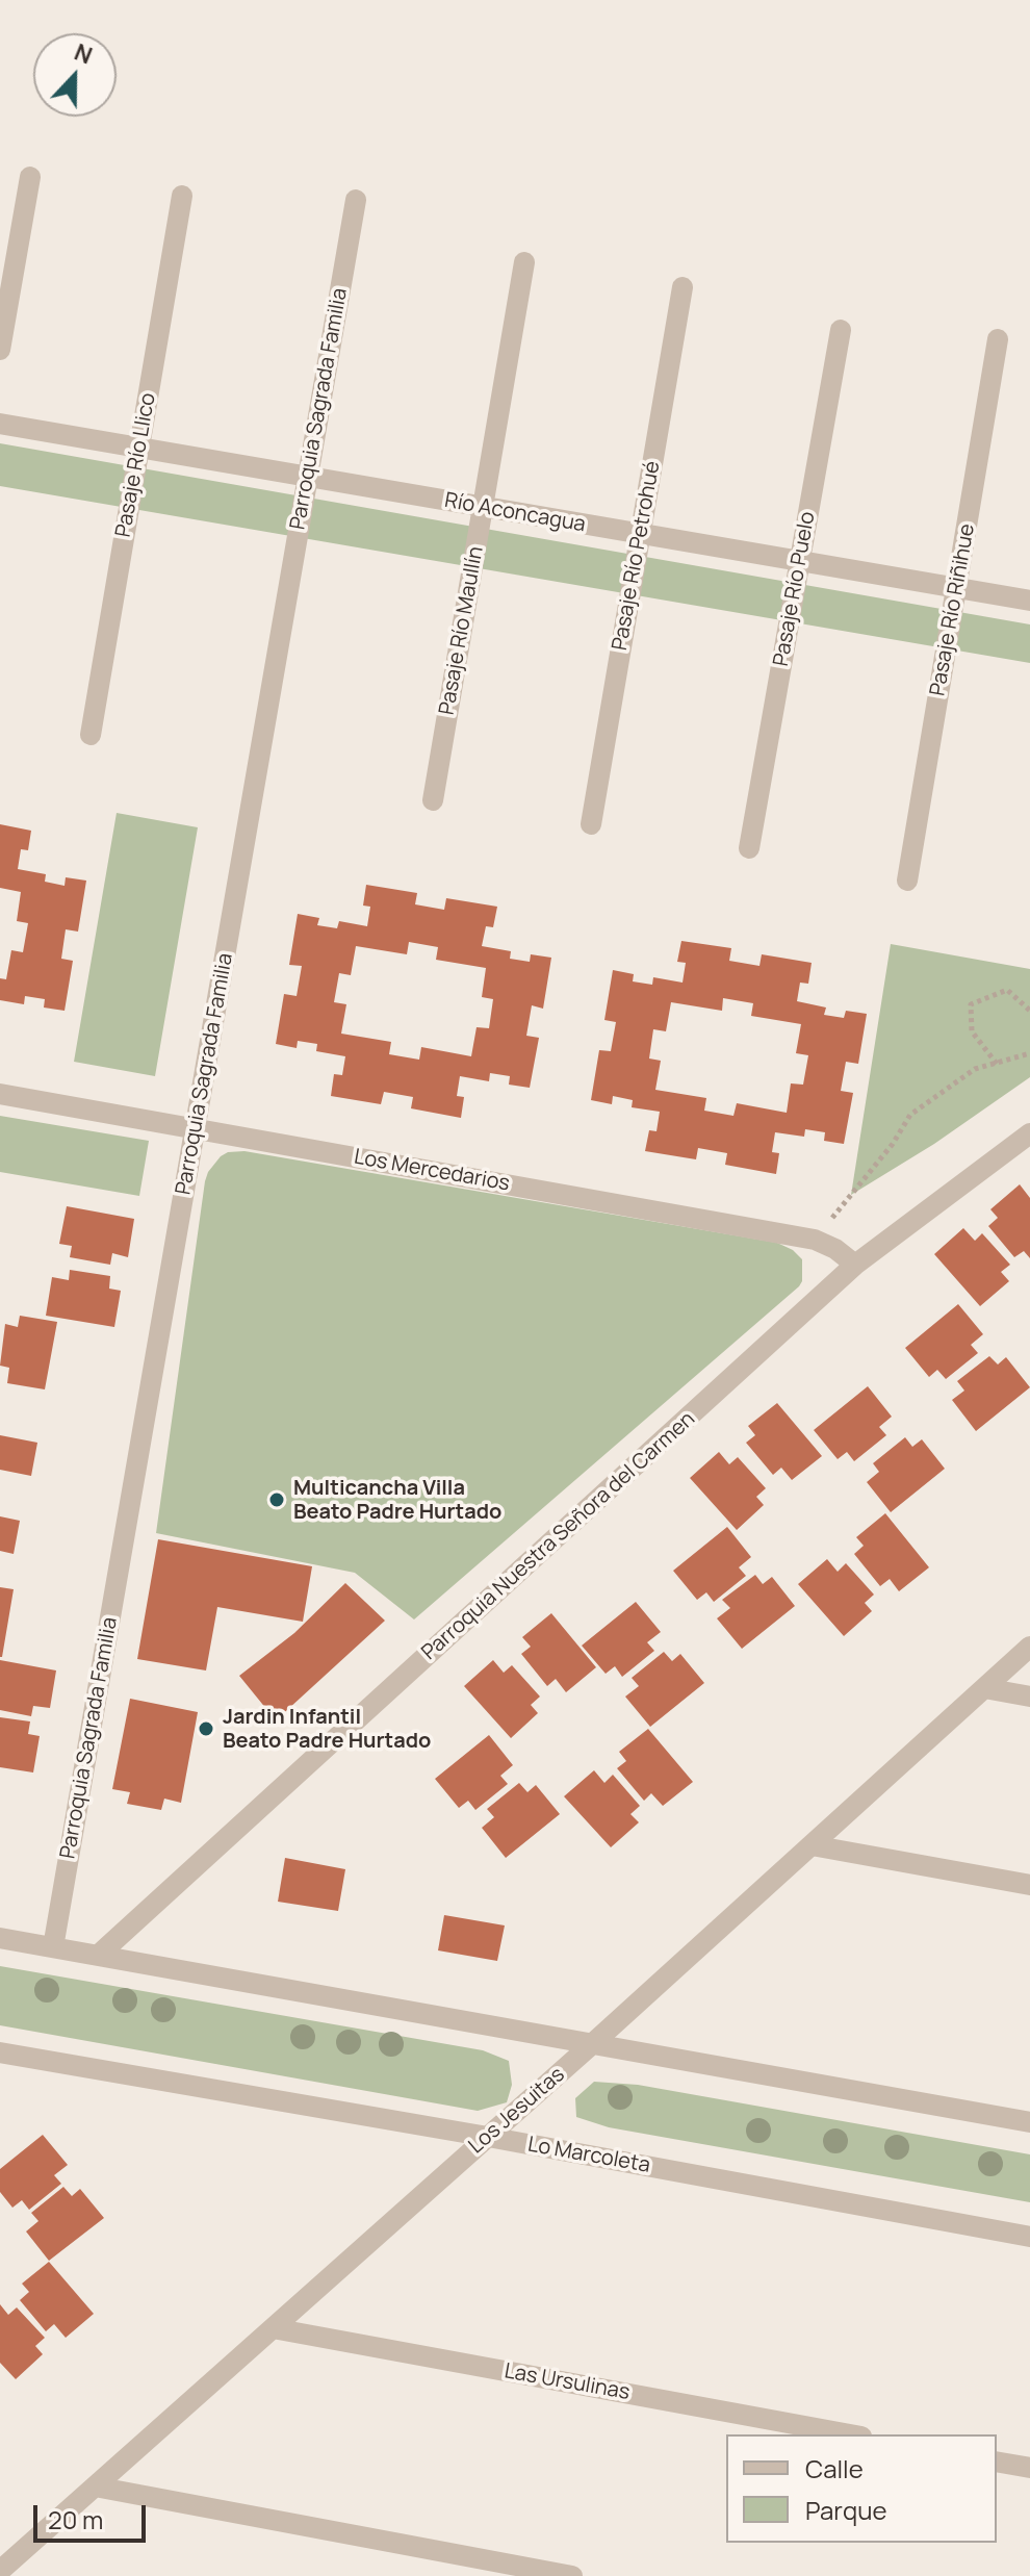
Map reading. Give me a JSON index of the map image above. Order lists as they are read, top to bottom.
{
  "streets": {
    "street": [
      "Parroquia Sagrada Familia",
      "Pasaje Río Llico",
      "Río Aconcagua",
      "Pasaje Río Petrohué",
      "Pasaje Río Puelo",
      "Pasaje Río Riñihue",
      "Pasaje Río Maullín",
      "Los Mercedarios",
      "Parroquia Nuestra Señora del Carmen",
      "Los Jesuitas",
      "Lo Marcoleta",
      "Las Ursulinas"
    ]
  },
  "crossings": [
    ["Parroquia Sagrada Familia", "Río Aconcagua"],
    ["Parroquia Sagrada Familia", "Los Mercedarios"],
    ["Pasaje Río Llico", "Río Aconcagua"],
    ["Río Aconcagua", "Pasaje Río Petrohué"],
    ["Río Aconcagua", "Pasaje Río Puelo"],
    ["Río Aconcagua", "Pasaje Río Riñihue"],
    ["Río Aconcagua", "Pasaje Río Maullín"],
    ["Los Mercedarios", "Parroquia Nuestra Señora del Carmen"],
    ["Los Jesuitas", "Lo Marcoleta"],
    ["Los Jesuitas", "Las Ursulinas"]
  ],
  "places": ["Multicancha Villa Beato Padre Hurtado", "Jardin Infantil Beato Padre Hurtado"],
  "legend": ["Calle", "Parque"],
  "scale_bar": "20 m",
  "north": "top"
}
